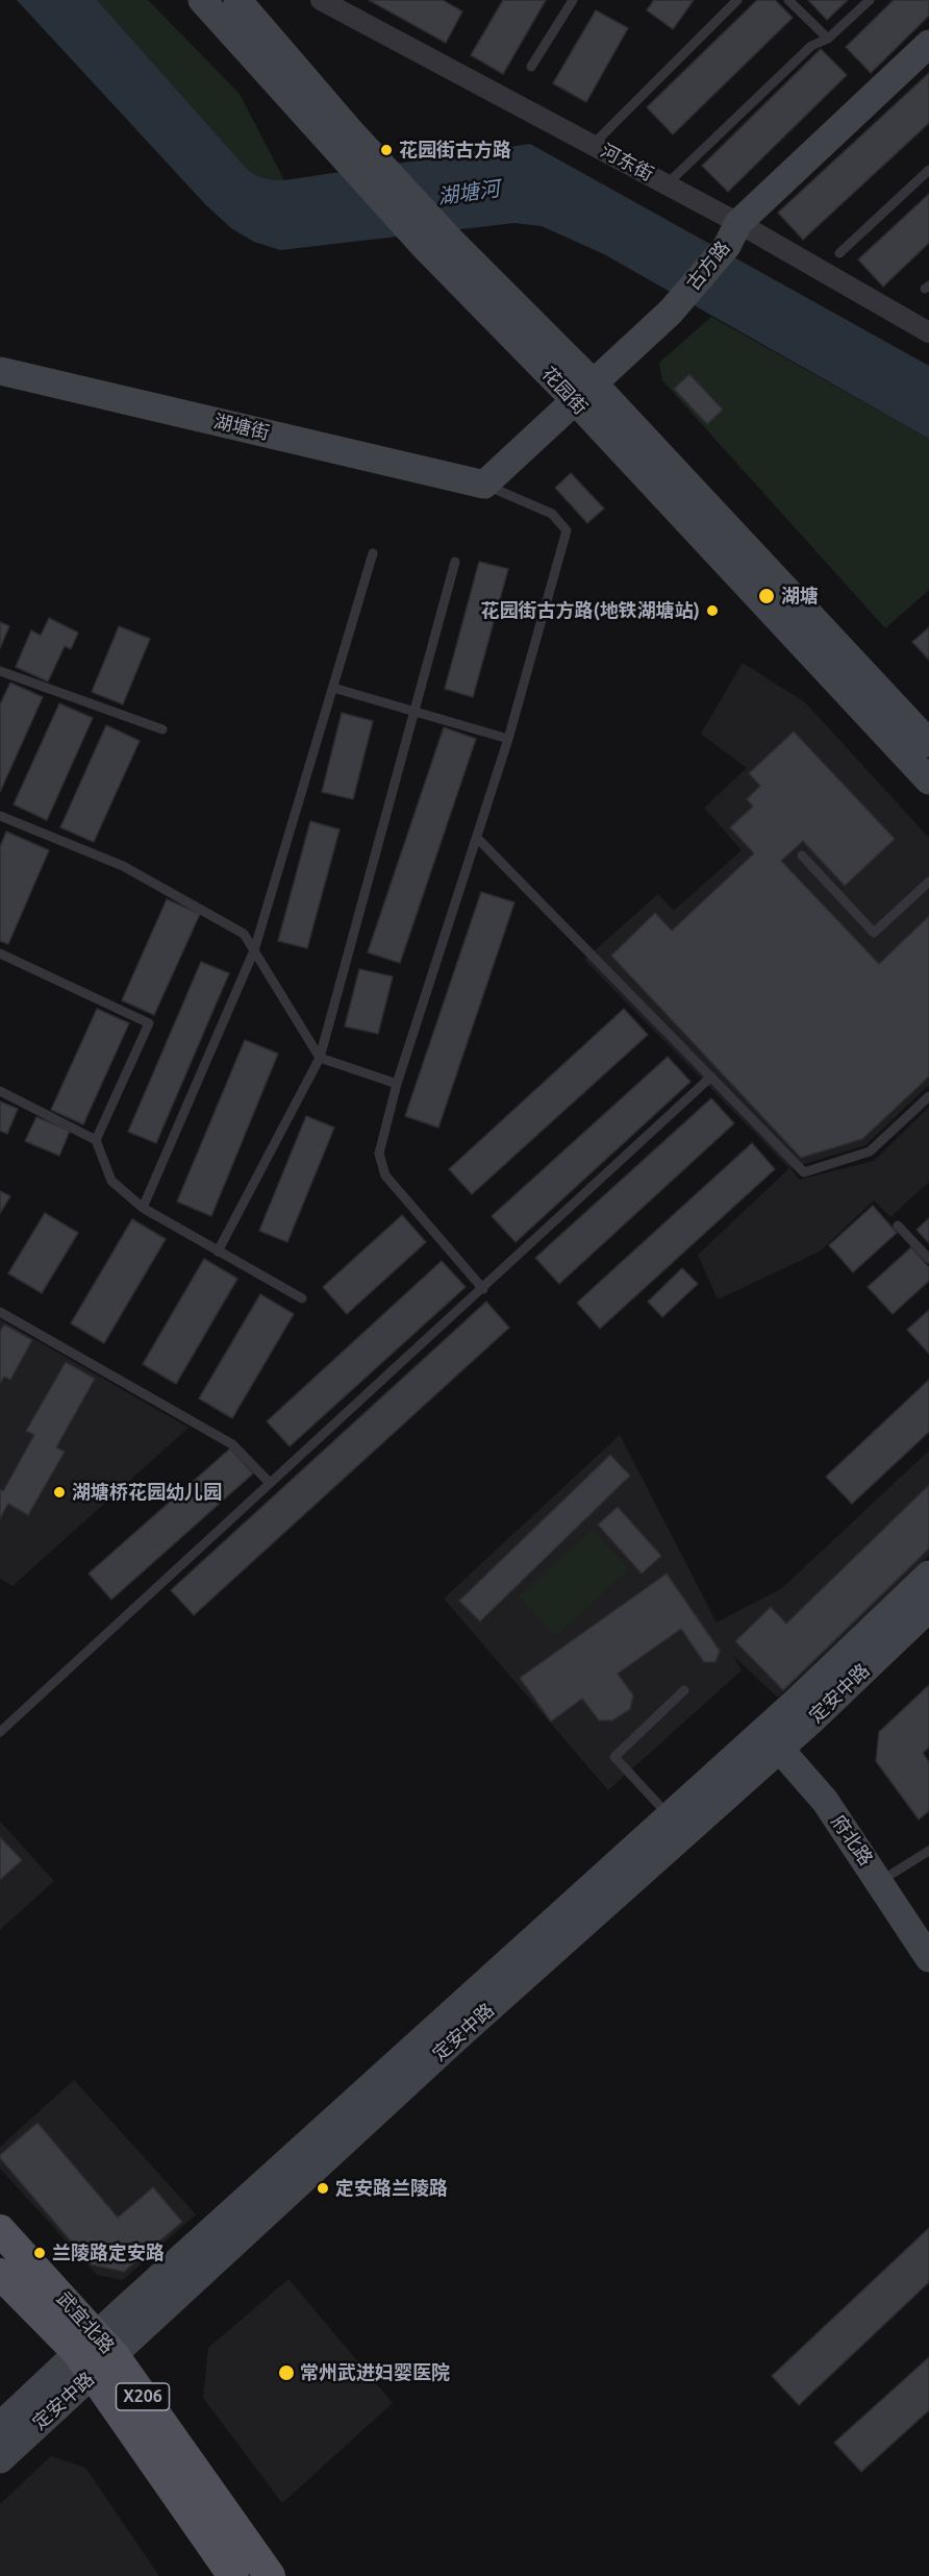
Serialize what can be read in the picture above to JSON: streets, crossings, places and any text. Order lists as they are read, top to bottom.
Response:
{
  "streets": {
    "main road": [
      "古方路",
      "花园街",
      "湖塘街",
      "定安中路",
      "府北路",
      "武宜北路",
      "X206"
    ],
    "street": ["河东街"]
  },
  "crossings": [
    ["河东街", "古方路"],
    ["古方路", "花园街"],
    ["古方路", "湖塘街"],
    ["定安中路", "府北路"],
    ["定安中路", "武宜北路"]
  ],
  "water": ["湖塘河"],
  "places": [
    "花园街古方路",
    "湖塘",
    "花园街古方路(地铁湖塘站)",
    "湖塘桥花园幼儿园",
    "定安路兰陵路",
    "兰陵路定安路",
    "常州武进妇婴医院"
  ]
}
